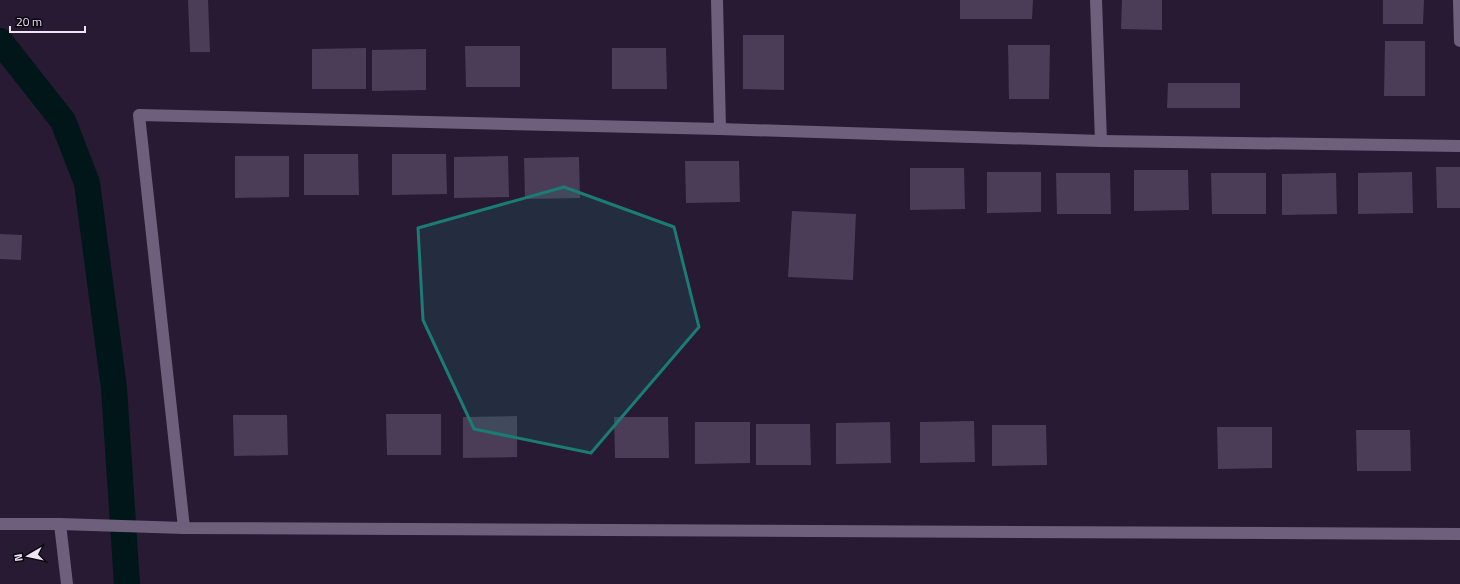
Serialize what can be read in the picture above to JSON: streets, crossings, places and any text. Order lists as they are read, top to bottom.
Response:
{
  "scale_bar": "20 m",
  "north": "left"
}
